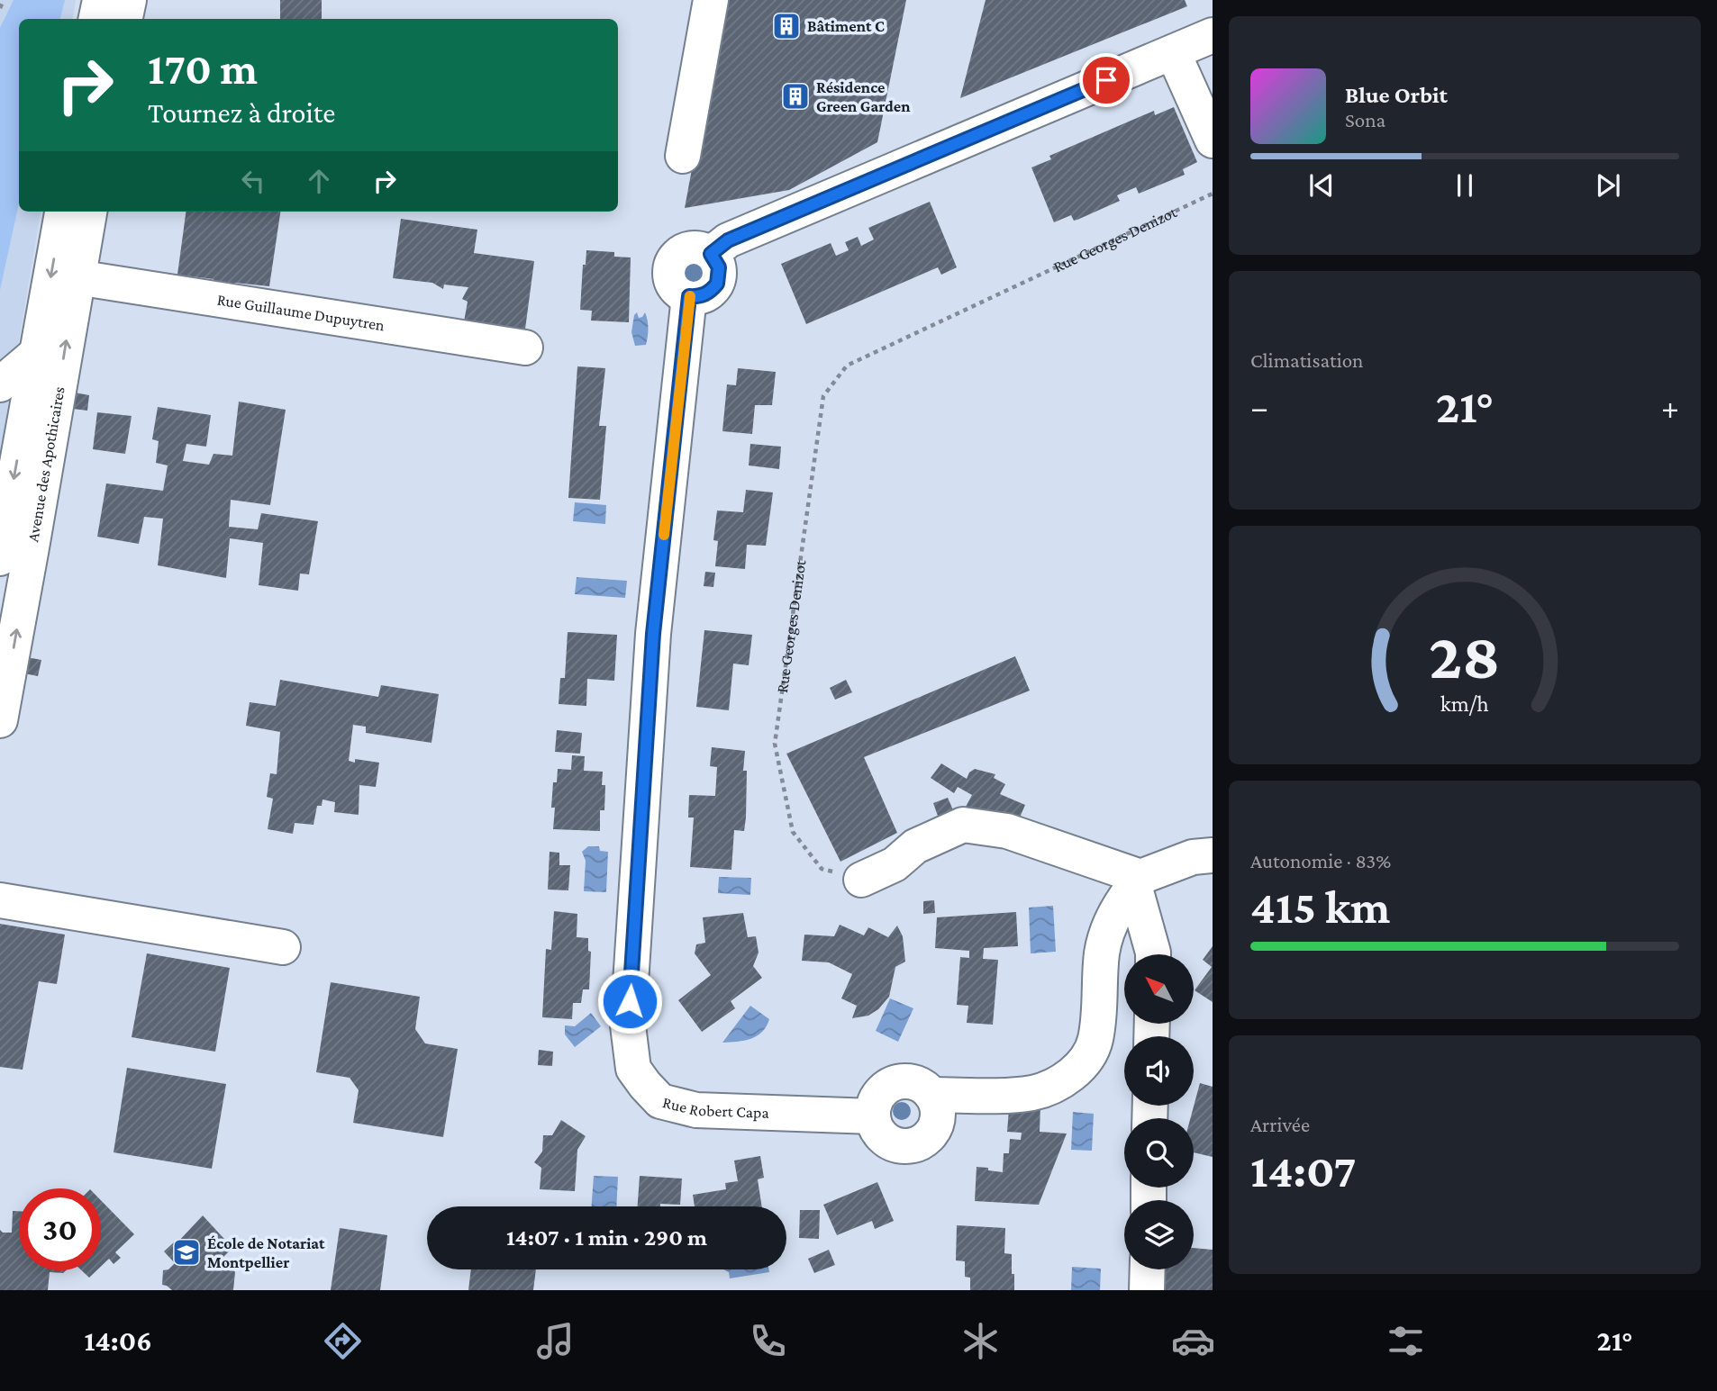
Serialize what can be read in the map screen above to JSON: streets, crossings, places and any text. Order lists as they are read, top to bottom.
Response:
{
  "streets": {
    "street": ["Rue Guillaume Dupuytren", "Avenue des Apothicaires", "Rue Robert Capa"],
    "path": ["Rue Georges Denizot"]
  },
  "crossings": [
    ["Rue Guillaume Dupuytren", "Avenue des Apothicaires"]
  ],
  "places": {
    "building": ["Bâtiment C", "Résidence Green Garden"],
    "school or university": ["École de Notariat Montpellier"]
  },
  "north": "top left",
  "page": {
    "turn": ["170 m", "Tournez à droite"],
    "song": ["Blue Orbit", "Sona"],
    "tile": [
      "Climatisation",
      ["Autonomie · 83%", "415 km"],
      ["Arrivée", "14:07"]
    ],
    "heat": ["−", "21°", "+"],
    "limit": "30",
    "trip": "14:07 · 1 min · 290 m",
    "tabs": ["14:06", "21°"],
    "gauge": ["28", "km/h"]
  }
}
